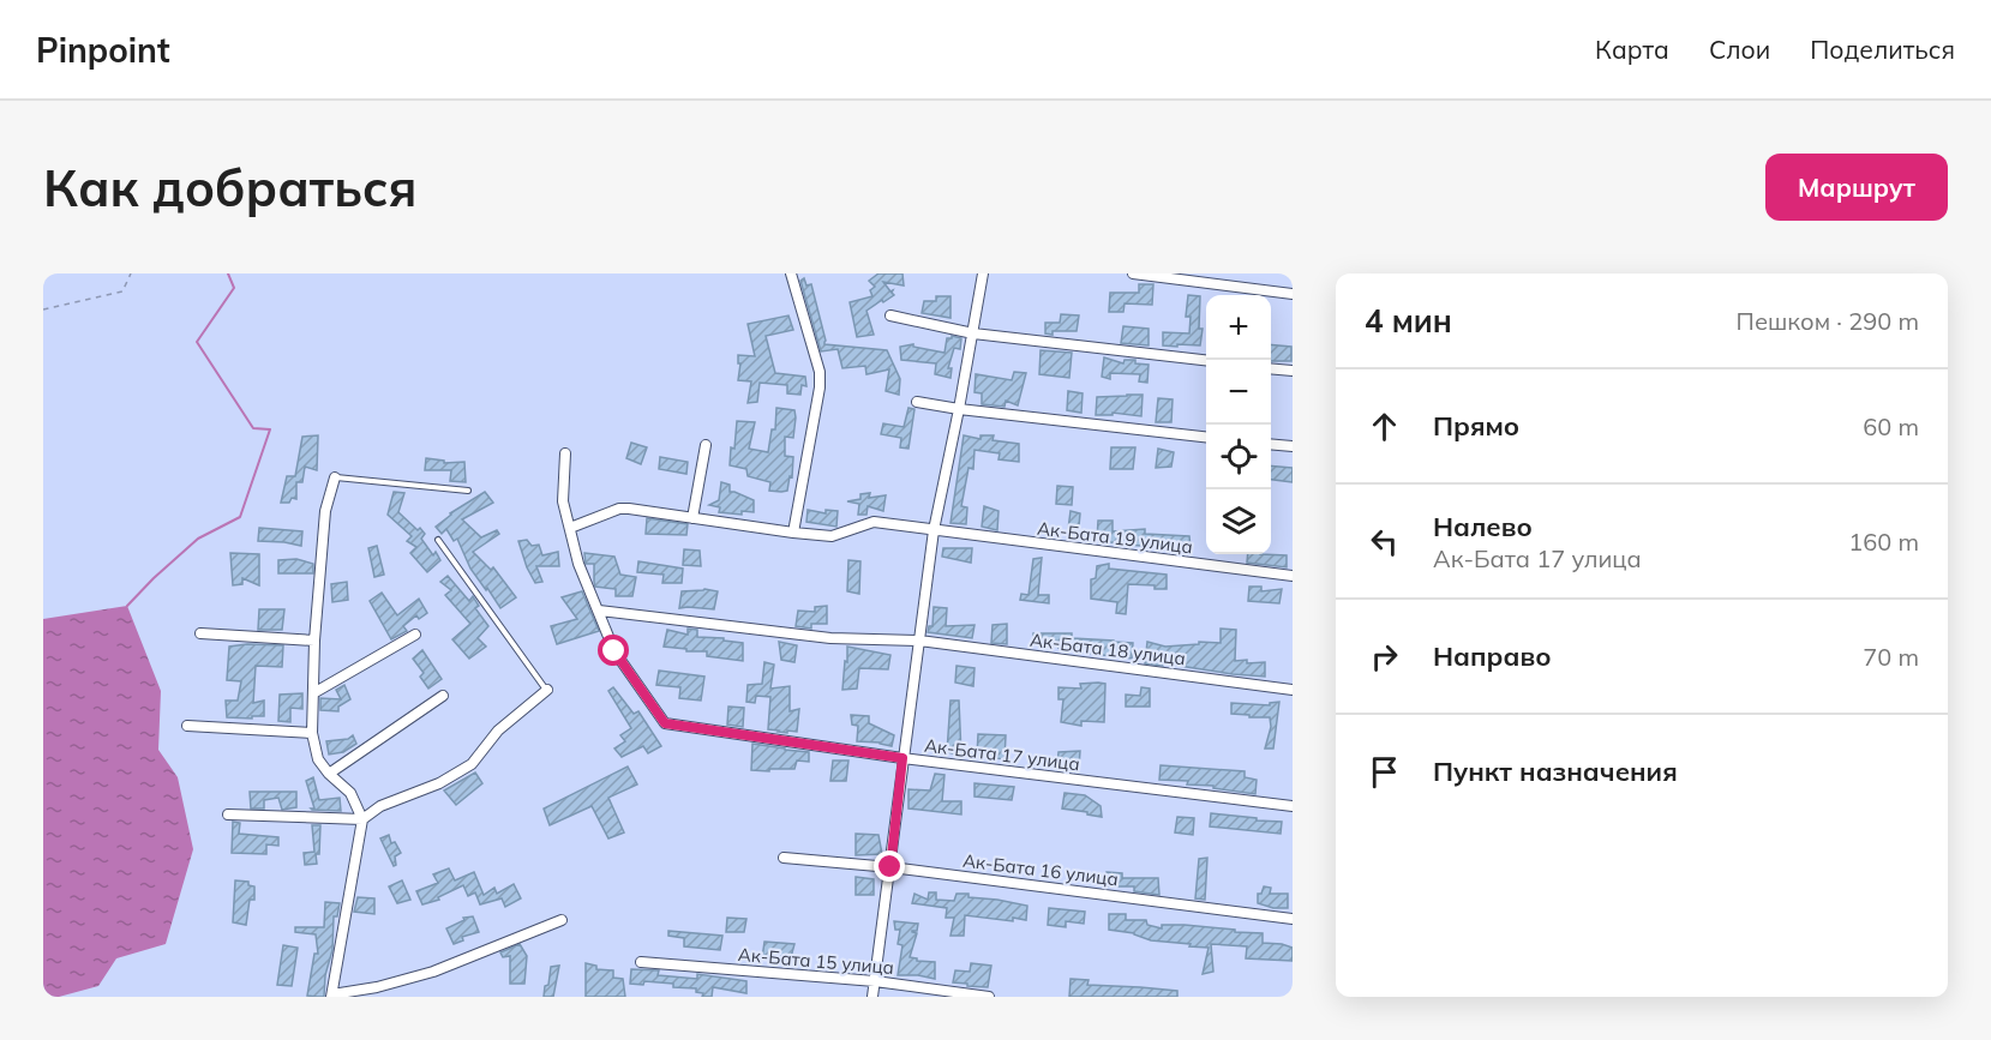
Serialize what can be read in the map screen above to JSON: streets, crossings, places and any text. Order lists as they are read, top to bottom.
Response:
{
  "streets": {
    "street": [
      "Ак-Бата 19 улица",
      "Ак-Бата 18 улица",
      "Ак-Бата 17 улица",
      "Ак-Бата 16 улица",
      "Ак-Бата 15 улица"
    ]
  },
  "crossings": [
    ["Ак-Бата 18 улица", "Ак-Бата 17 улица"]
  ],
  "page": {
    "header": "Pinpoint",
    "nav": ["Карта", "Слои", "Поделиться"],
    "buttons": "Маршрут",
    "title": "Как добраться",
    "heading": ["4 мин", "Пешком · 290 m"],
    "map_buttons": ["+", "−"],
    "list": [
      ["Прямо", "60 m"],
      ["Налево", "Ак-Бата 17 улица", "160 m"],
      ["Направо", "70 m"],
      "Пункт назначения"
    ]
  }
}
